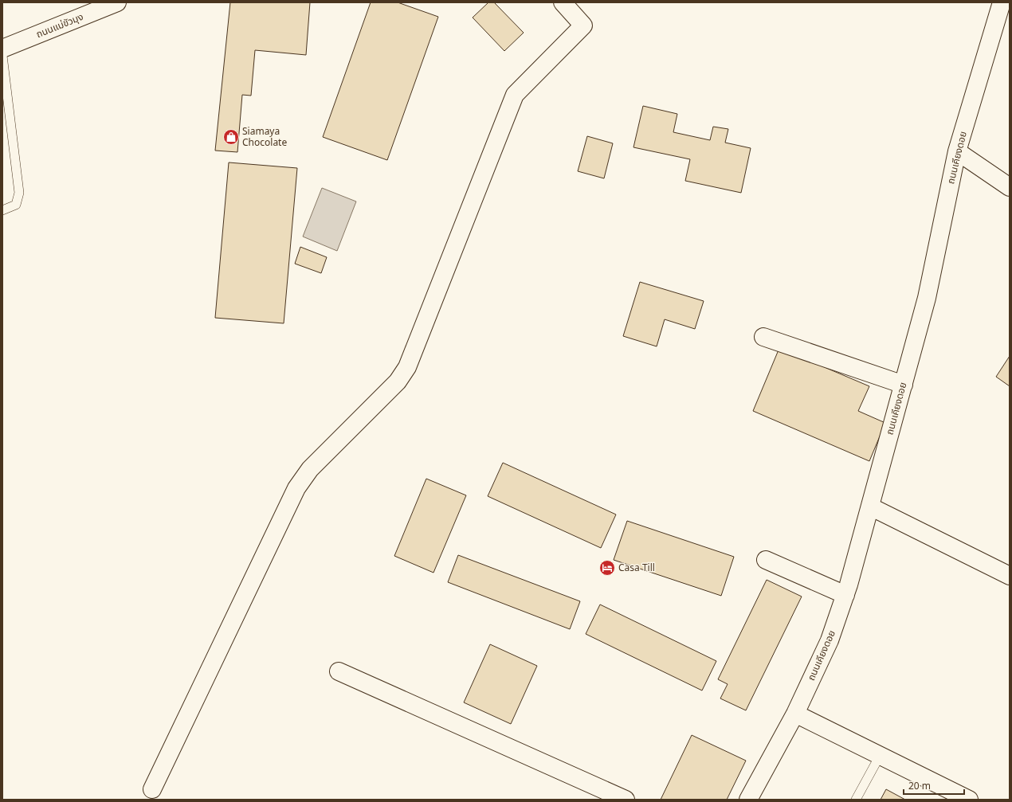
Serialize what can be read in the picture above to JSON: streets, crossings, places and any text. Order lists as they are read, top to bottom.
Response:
{
  "streets": {
    "street": ["ถนนแม่ขัวมุง", "ถนนเคียงดอย"]
  },
  "places": {
    "shop": ["Siamaya Chocolate"],
    "hotel": ["Casa Till"]
  },
  "scale_bar": "20 m"
}
